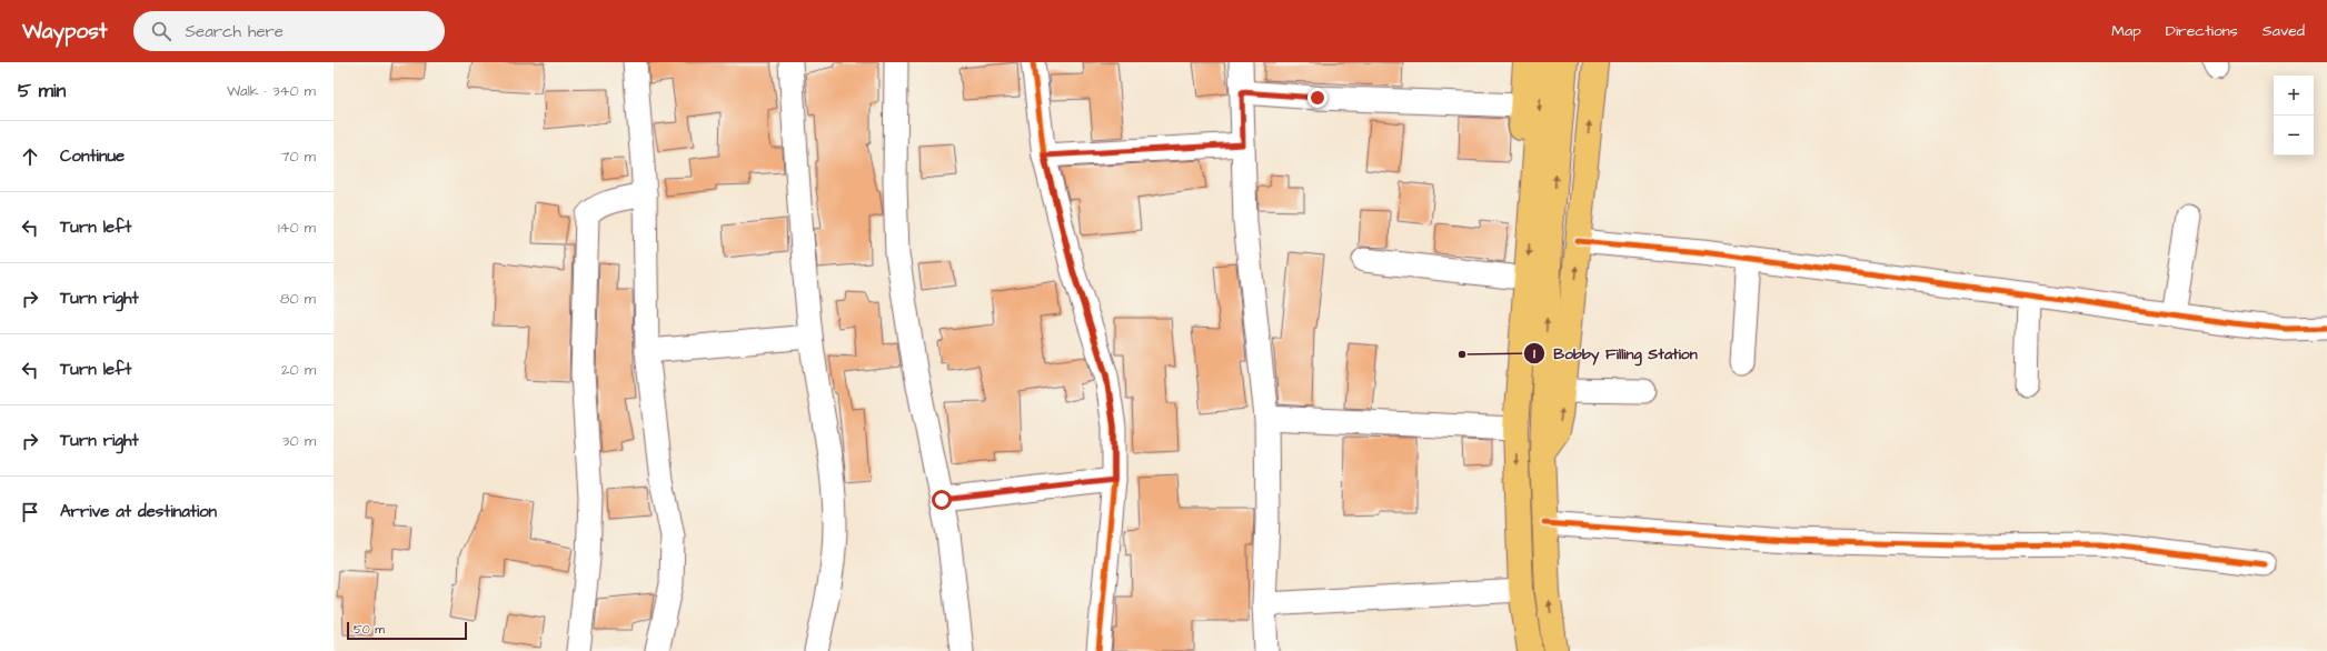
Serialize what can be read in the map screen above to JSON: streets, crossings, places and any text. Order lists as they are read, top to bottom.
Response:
{
  "places": ["Bobby Filling Station"],
  "scale_bar": "50 m",
  "page": {
    "header": "Waypost",
    "search": "Search here",
    "nav": ["Map", "Directions", "Saved"],
    "heading": ["5 min", "Walk · 340 m"],
    "map_buttons": ["+", "−"],
    "list": [
      ["Continue", "70 m"],
      ["Turn left", "140 m"],
      ["Turn right", "80 m"],
      ["Turn left", "20 m"],
      ["Turn right", "30 m"],
      "Arrive at destination"
    ],
    "scale": "50 m"
  }
}
